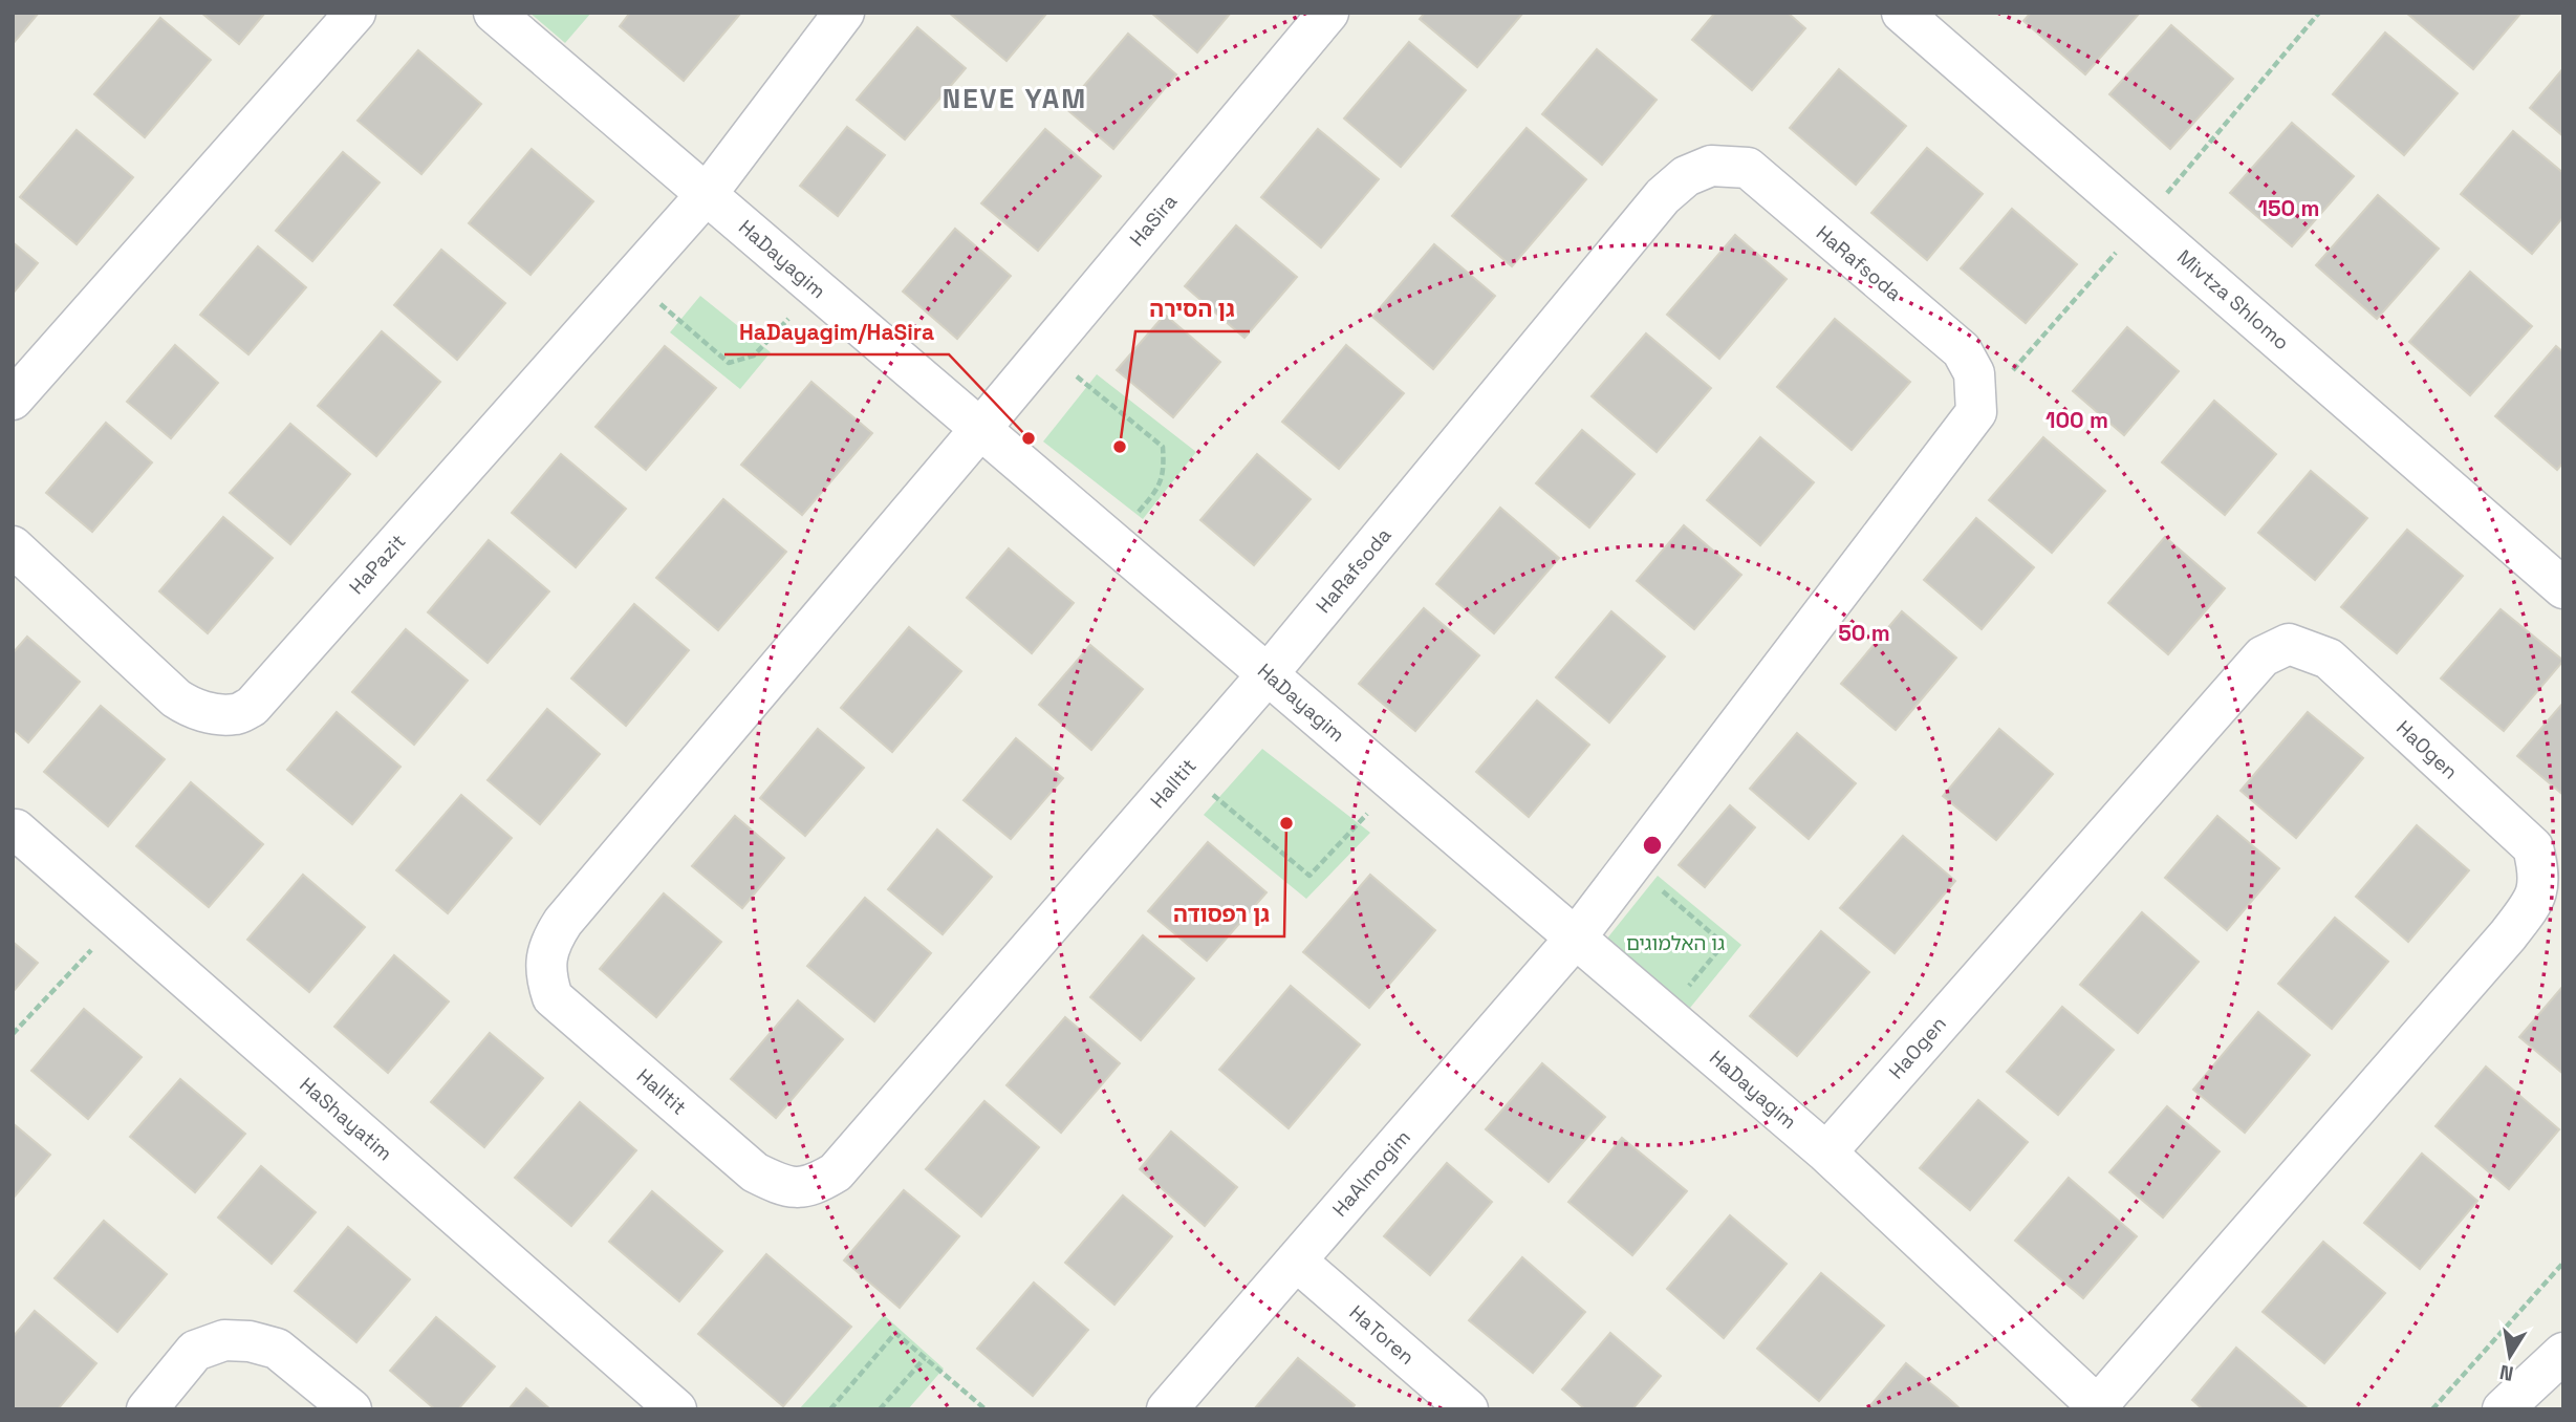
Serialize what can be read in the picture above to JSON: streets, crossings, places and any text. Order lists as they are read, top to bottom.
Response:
{
  "streets": {
    "street": [
      "HaSira",
      "HaDayagim",
      "HaRafsoda",
      "Mivtza Shlomo",
      "HaPazit",
      "HaOgen",
      "HaIltit",
      "HaShayatim",
      "HaAlmogim",
      "HaToren"
    ]
  },
  "crossings": [
    ["HaSira", "HaDayagim"],
    ["HaSira", "HaIltit"],
    ["HaDayagim", "HaRafsoda"],
    ["HaDayagim", "HaPazit"],
    ["HaDayagim", "HaOgen"],
    ["HaDayagim", "HaIltit"],
    ["HaDayagim", "HaAlmogim"],
    ["HaRafsoda", "HaIltit"],
    ["HaAlmogim", "HaToren"]
  ],
  "districts": ["NEVE YAM"],
  "parks": ["גו האלמוגים"],
  "places": ["HaDayagim/HaSira", "גן הסירה", "גן רפסודה"],
  "north": "bottom",
  "rings": ["150 m", "100 m", "50 m"]
}
